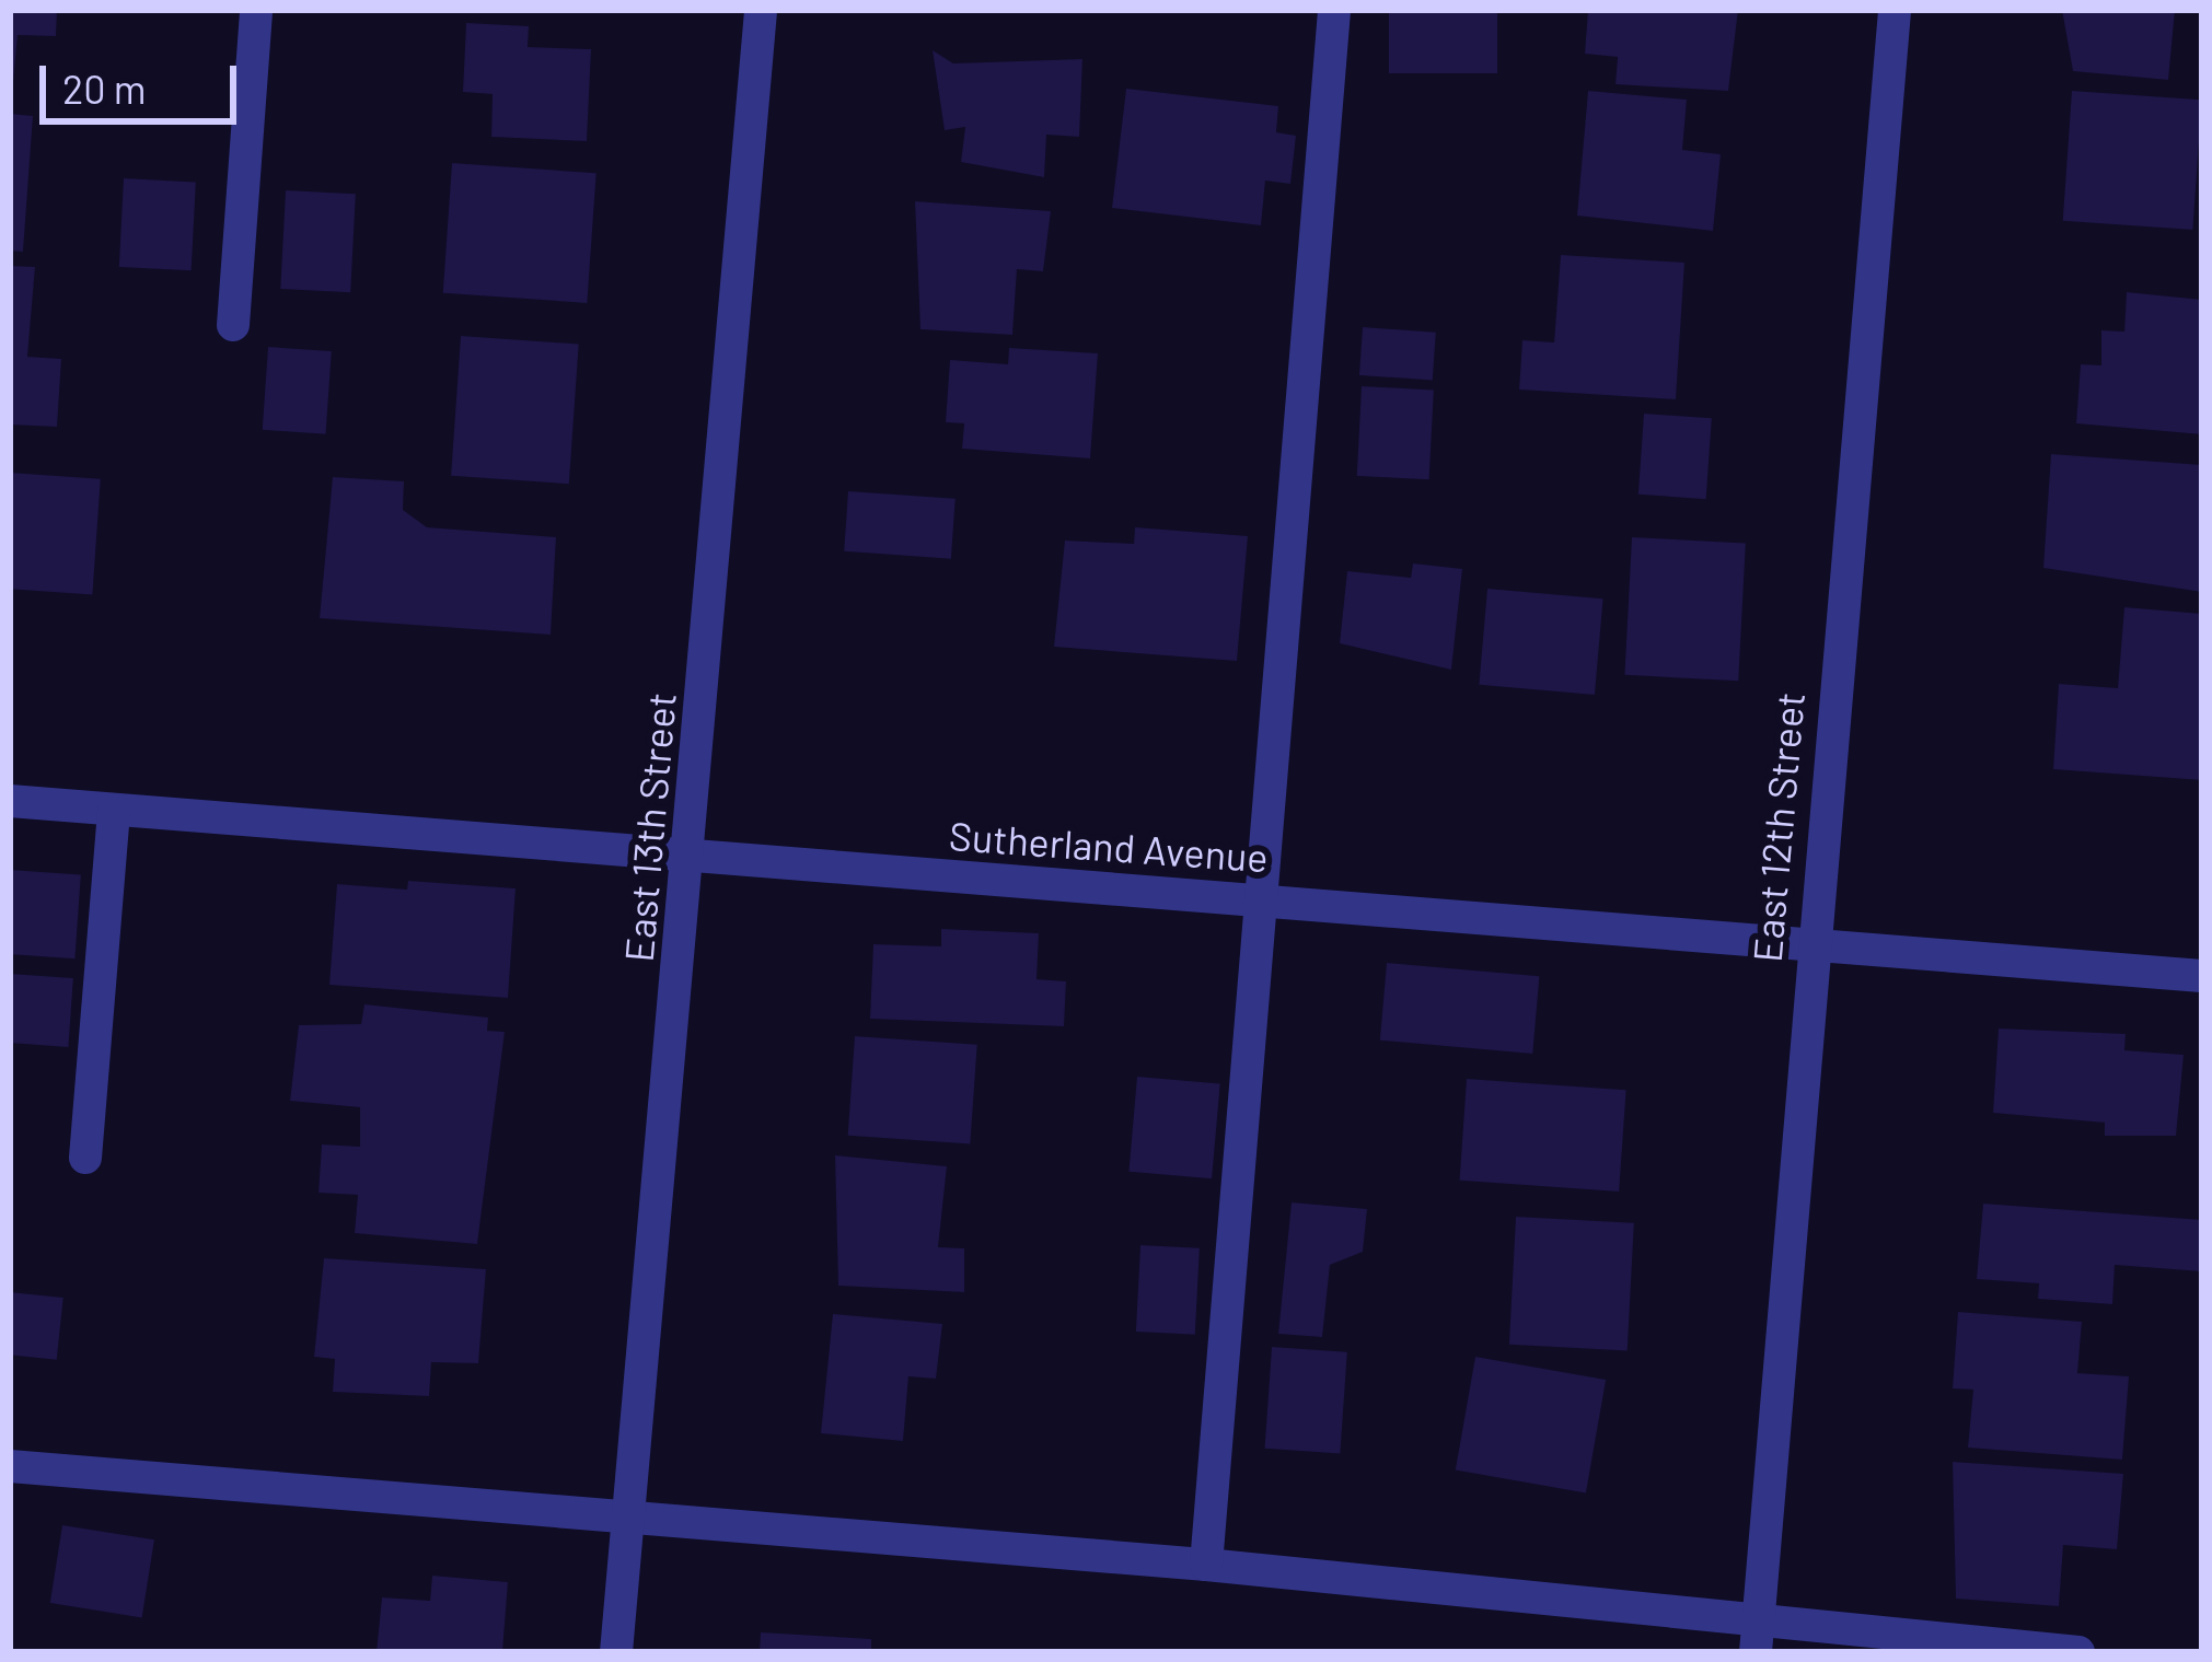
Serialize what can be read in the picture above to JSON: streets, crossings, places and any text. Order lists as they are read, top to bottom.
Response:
{
  "streets": {
    "street": ["East 13th Street", "East 12th Street", "Sutherland Avenue"]
  },
  "crossings": [
    ["East 13th Street", "Sutherland Avenue"],
    ["East 12th Street", "Sutherland Avenue"]
  ],
  "scale_bar": "20 m"
}
